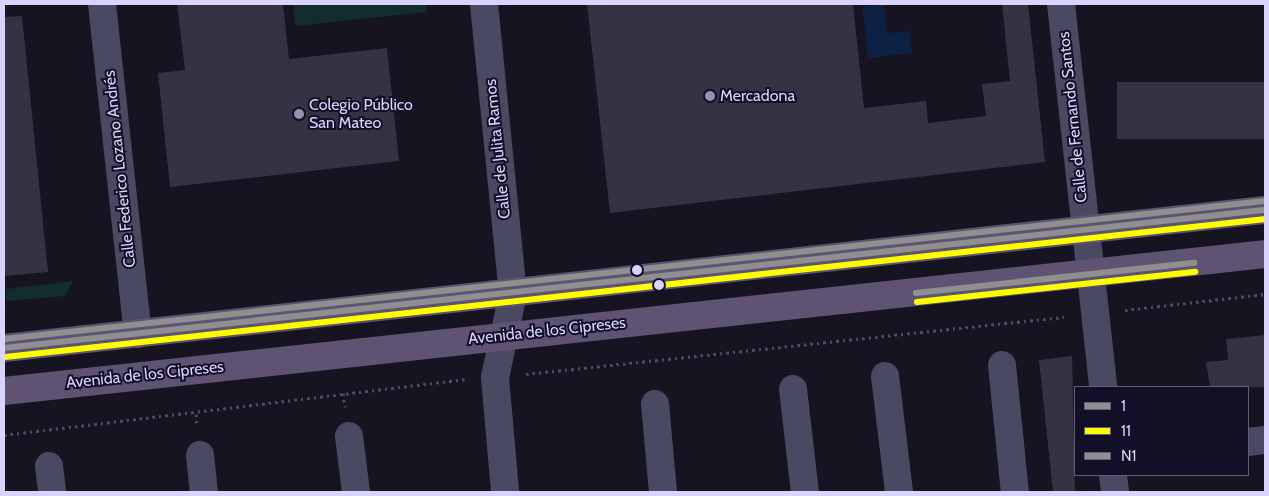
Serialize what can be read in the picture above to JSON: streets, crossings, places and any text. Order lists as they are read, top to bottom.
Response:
{
  "streets": {
    "main road": ["Avenida de los Cipreses"],
    "street": ["Calle de Fernando Santos", "Calle de Julita Ramos", "Calle Federico Lozano Andrés"]
  },
  "places": ["Mercadona", "Colegio Público San Mateo"],
  "lines": ["transit line N1", "transit line 1", "transit line 11"],
  "legend": ["1", "11", "N1"]
}
